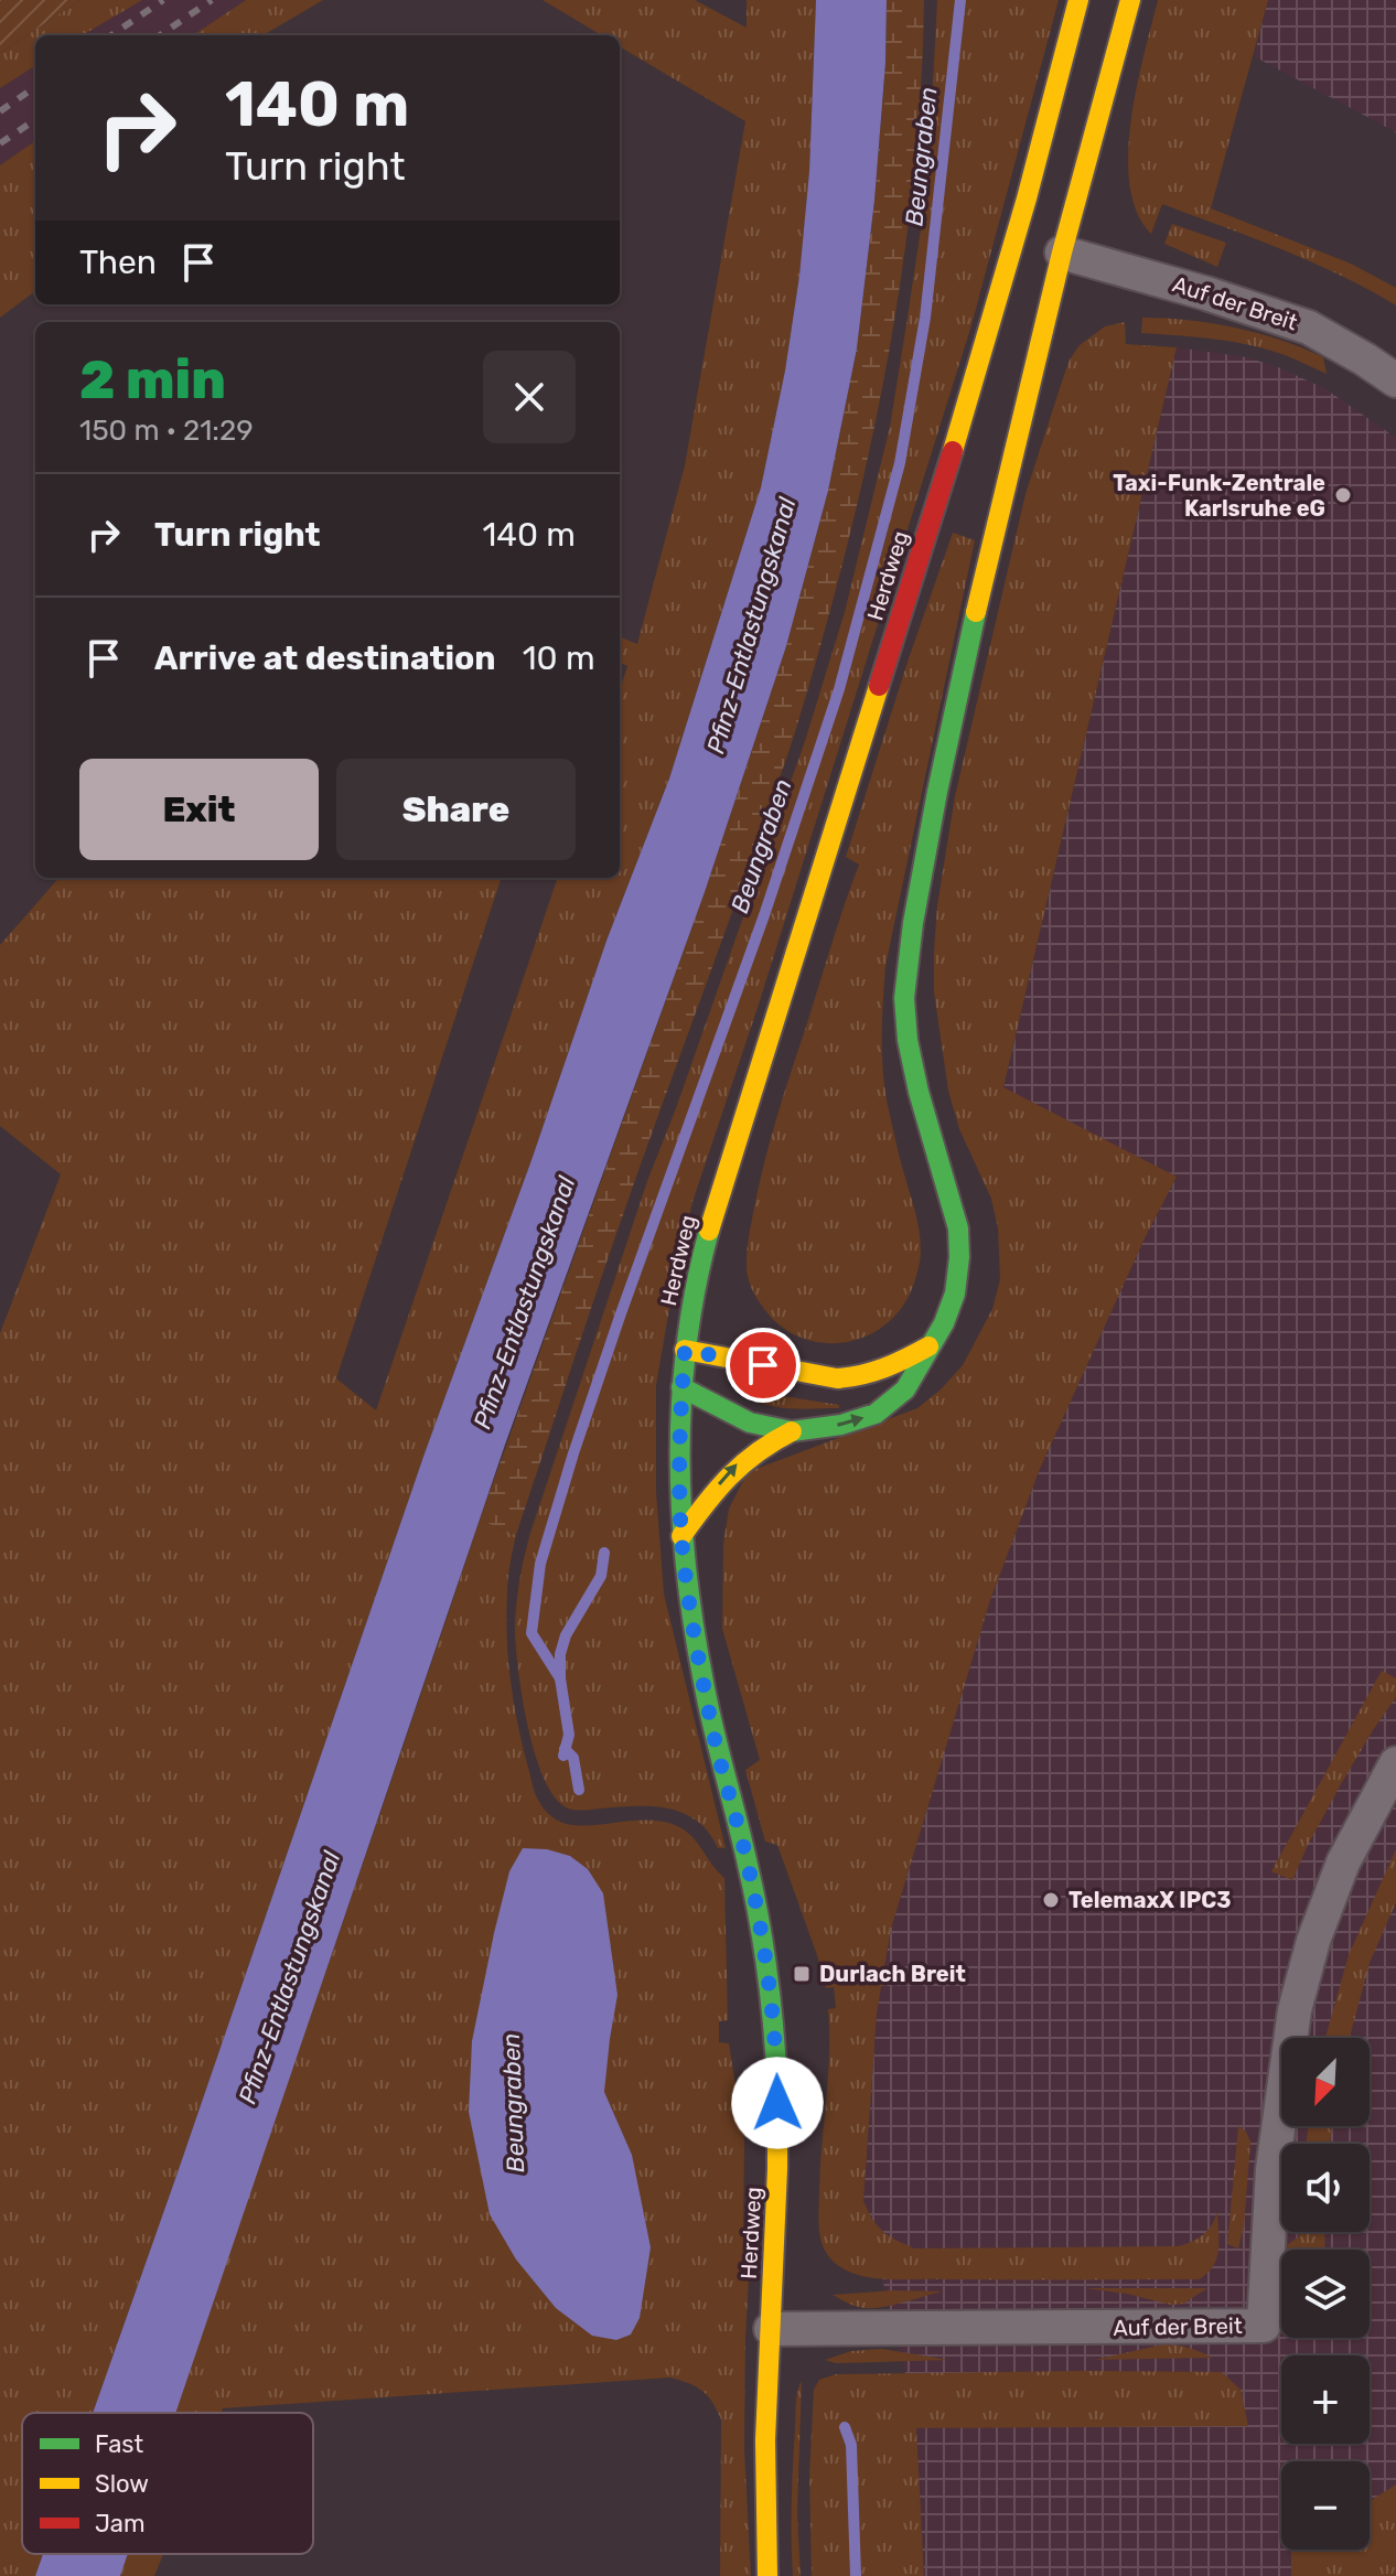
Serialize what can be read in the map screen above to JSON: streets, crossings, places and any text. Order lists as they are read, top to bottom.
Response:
{
  "streets": {
    "main road": ["Herdweg"],
    "street": ["Auf der Breit"]
  },
  "crossings": [
    ["Auf der Breit", "Herdweg"]
  ],
  "water": ["Beungraben", "Pfinz-Entlastungskanal"],
  "places": {
    "other": ["Taxi-Funk-Zentrale Karlsruhe eG", "TelemaxX IPC3"],
    "transit": ["Durlach Breit"]
  },
  "legend": ["Fast", "Slow", "Jam"],
  "north": "bottom left",
  "page": {
    "turn": ["140 m", "Turn right"],
    "then": "Then",
    "heading": ["2 min", "150 m · 21:29"],
    "list": [
      {
        "name": "Turn right",
        "value": "140 m"
      },
      {
        "name": "Arrive at destination",
        "value": "10 m"
      }
    ],
    "buttons": ["Exit", "Share"],
    "map_buttons": ["+", "−"]
  }
}
